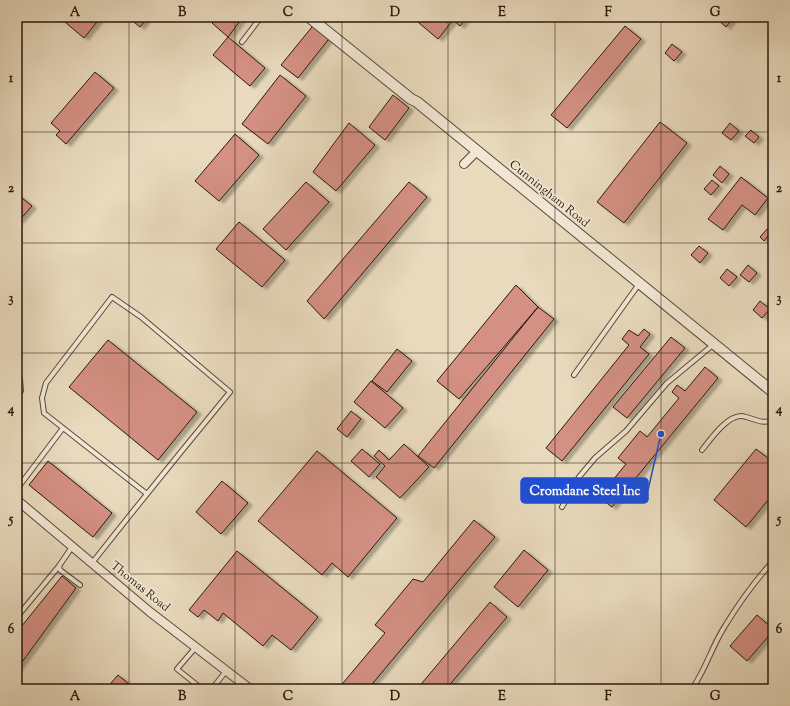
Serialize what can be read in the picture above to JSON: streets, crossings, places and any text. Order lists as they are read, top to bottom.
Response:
{
  "streets": {
    "street": ["Cunningham Road", "Thomas Road"]
  },
  "places": ["Cromdane Steel Inc"],
  "grid": {
    "columns": [
      "A",
      "B",
      "C",
      "D",
      "E",
      "F",
      "G"
    ],
    "rows": [
      "1",
      "2",
      "3",
      "4",
      "5",
      "6"
    ]
  }
}
